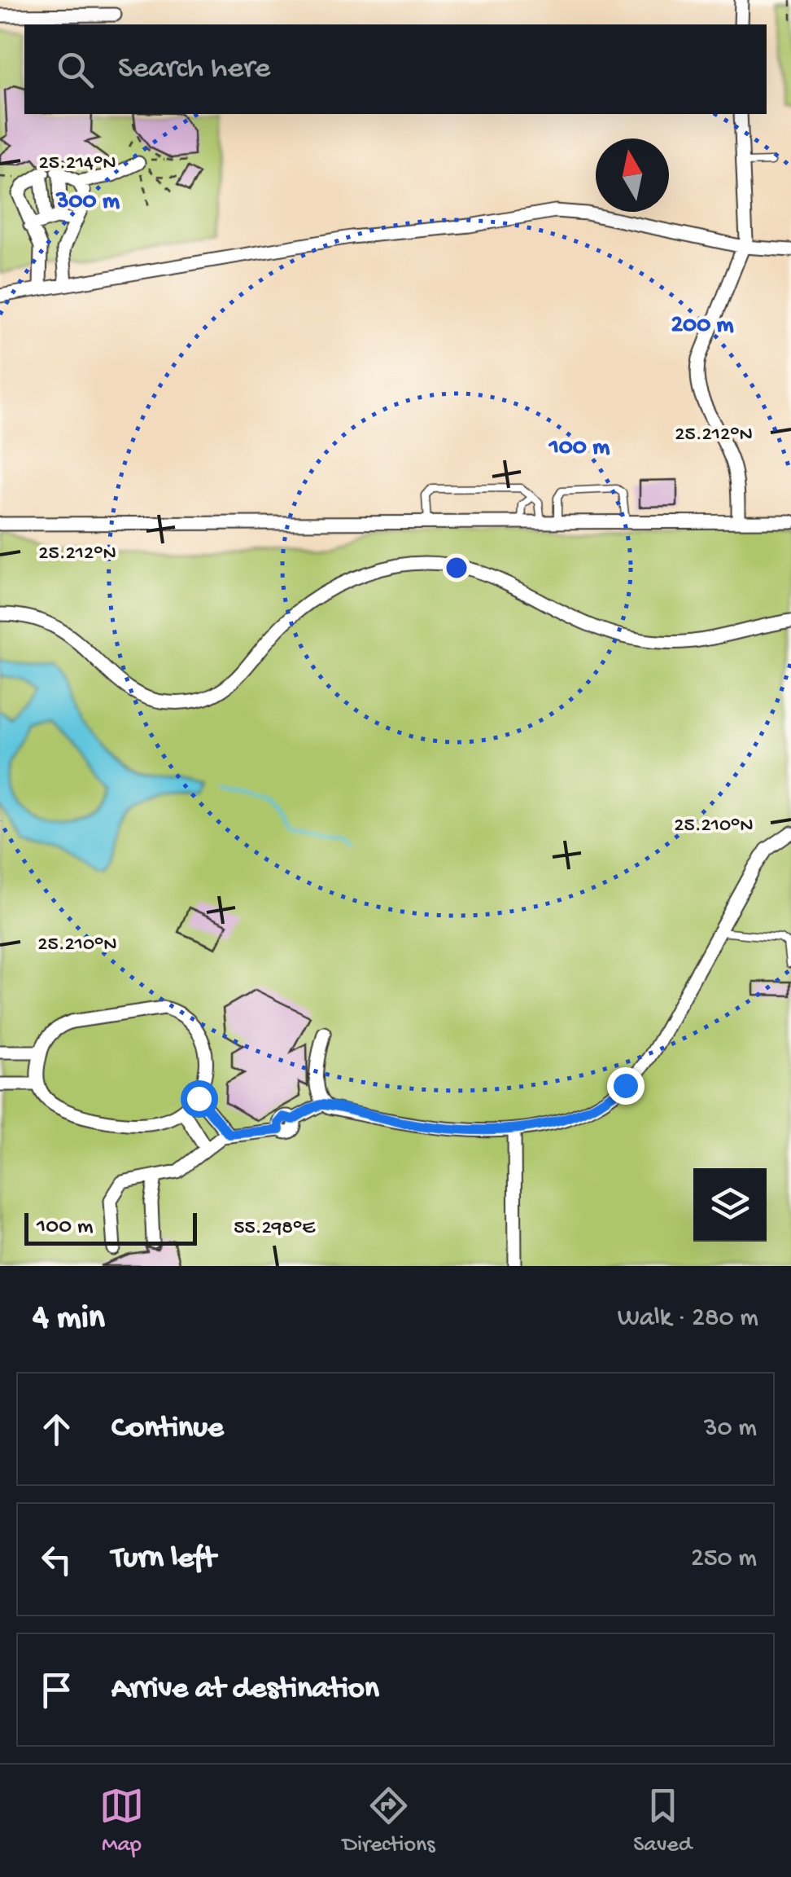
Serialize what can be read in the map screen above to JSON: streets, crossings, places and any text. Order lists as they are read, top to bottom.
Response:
{
  "scale_bar": "100 m",
  "north": "top",
  "page": {
    "search": "Search here",
    "scale": "100 m",
    "heading": ["4 min", "Walk · 280 m"],
    "list": [
      ["Continue", "30 m"],
      ["Turn left", "250 m"],
      "Arrive at destination"
    ],
    "nav": ["Map", "Directions", "Saved"]
  },
  "coordinates": [
    "25.214°N",
    "25.212°N",
    "25.210°N",
    "55.298°E"
  ],
  "rings": ["300 m", "200 m", "100 m"]
}
